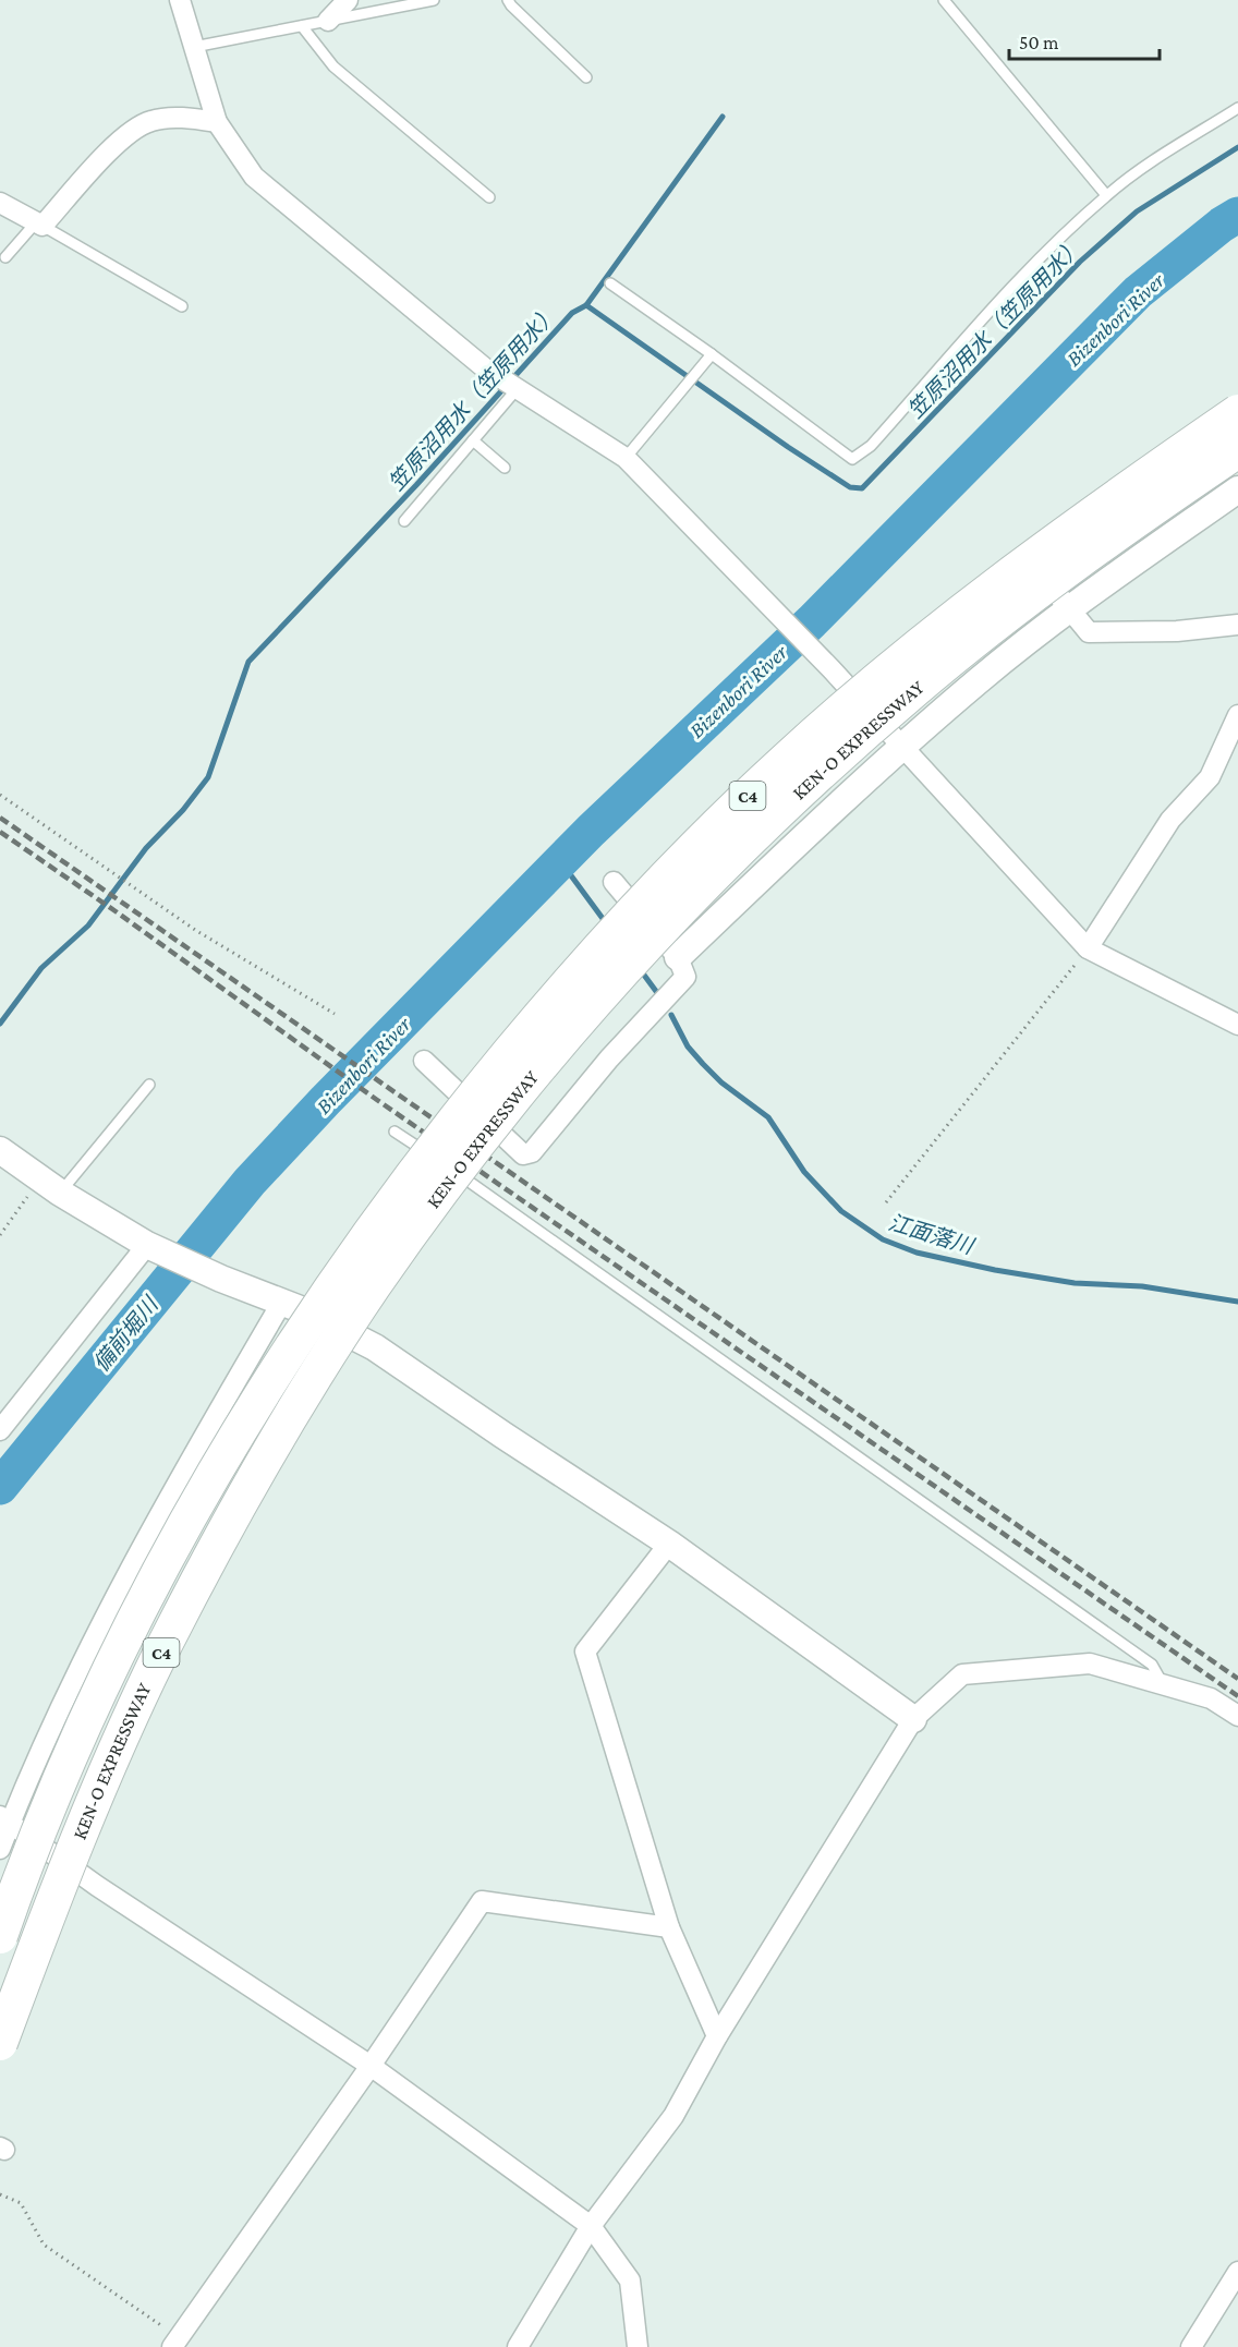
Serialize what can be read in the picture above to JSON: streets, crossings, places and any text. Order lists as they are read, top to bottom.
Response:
{
  "streets": {
    "highway": ["KEN-O EXPRESSWAY", "C4"]
  },
  "water": [
    "Bizenbori River",
    "笠原沼用水（笠原用水）",
    "江面落川",
    "備前堀川"
  ],
  "scale_bar": "50 m"
}
